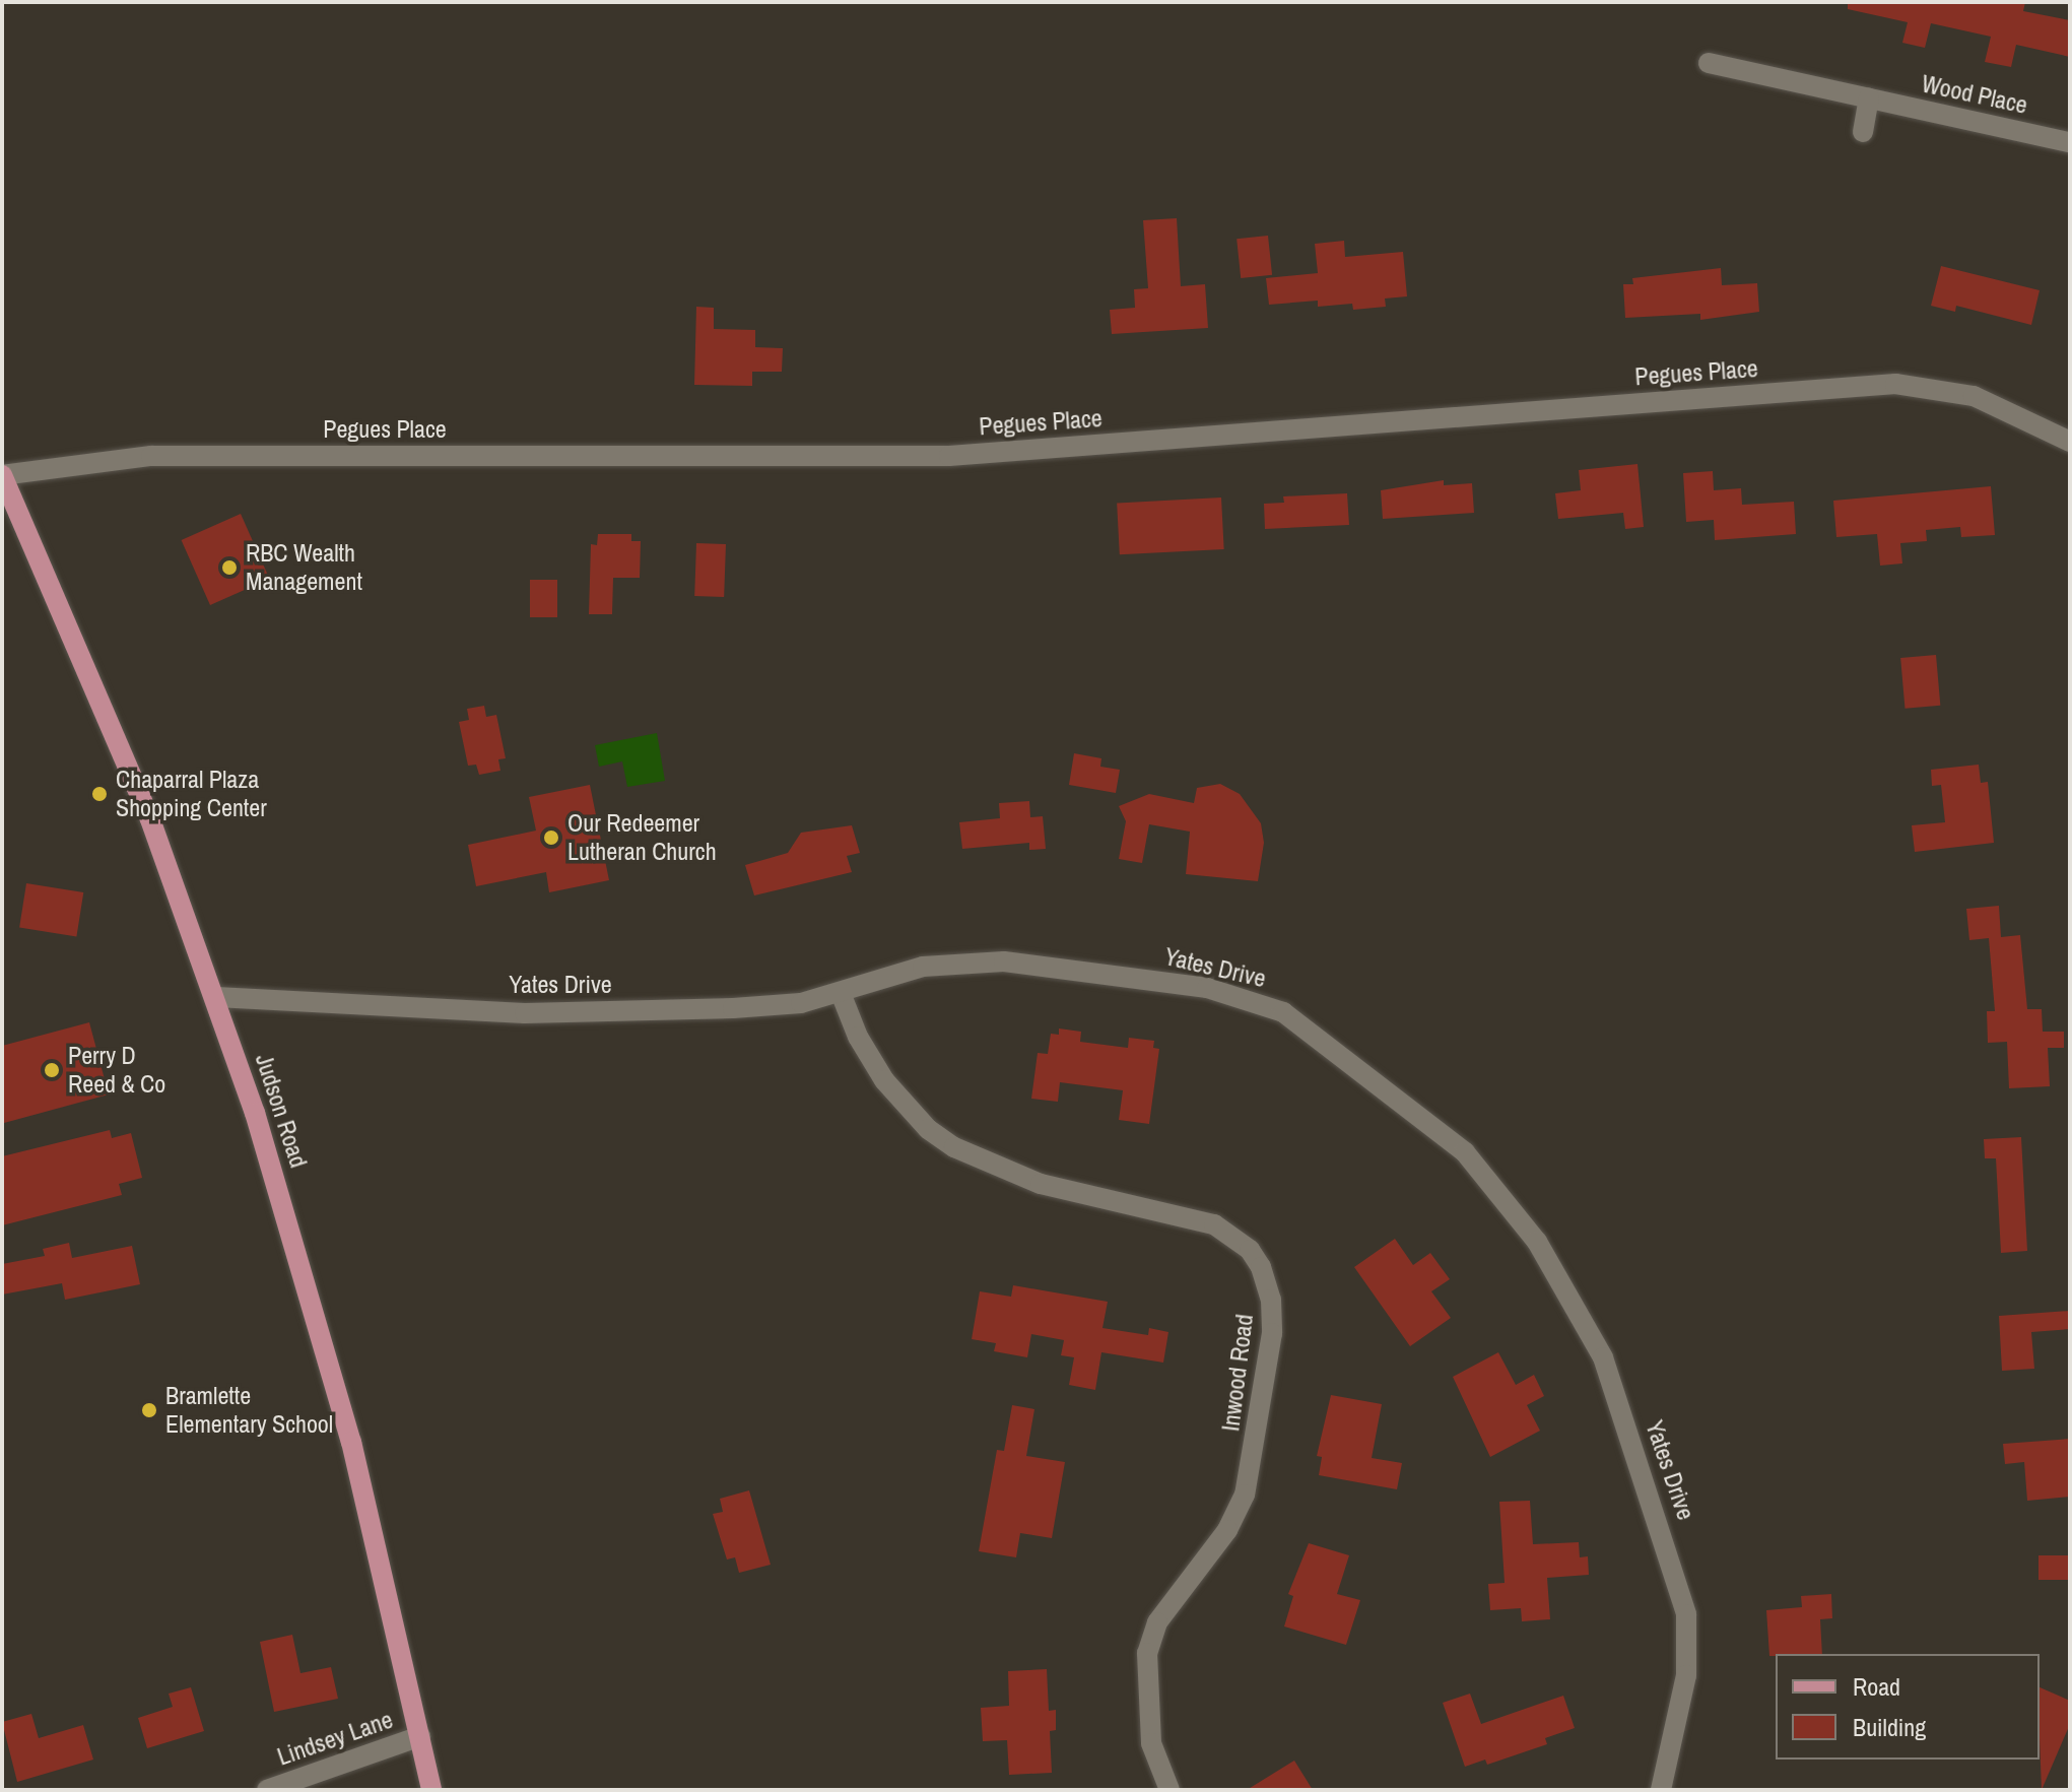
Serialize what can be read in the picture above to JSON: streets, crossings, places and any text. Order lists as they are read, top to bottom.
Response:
{
  "streets": {
    "main road": ["Judson Road"],
    "street": [
      "Wood Place",
      "Pegues Place",
      "Yates Drive",
      "Inwood Road",
      "Lindsey Lane"
    ]
  },
  "crossings": [
    ["Pegues Place", "Judson Road"],
    ["Yates Drive", "Judson Road"],
    ["Yates Drive", "Inwood Road"],
    ["Judson Road", "Lindsey Lane"]
  ],
  "places": [
    "RBC Wealth Management",
    "Chaparral Plaza Shopping Center",
    "Our Redeemer Lutheran Church",
    "Perry D Reed & Co",
    "Bramlette Elementary School"
  ],
  "legend": ["Road", "Building"]
}
